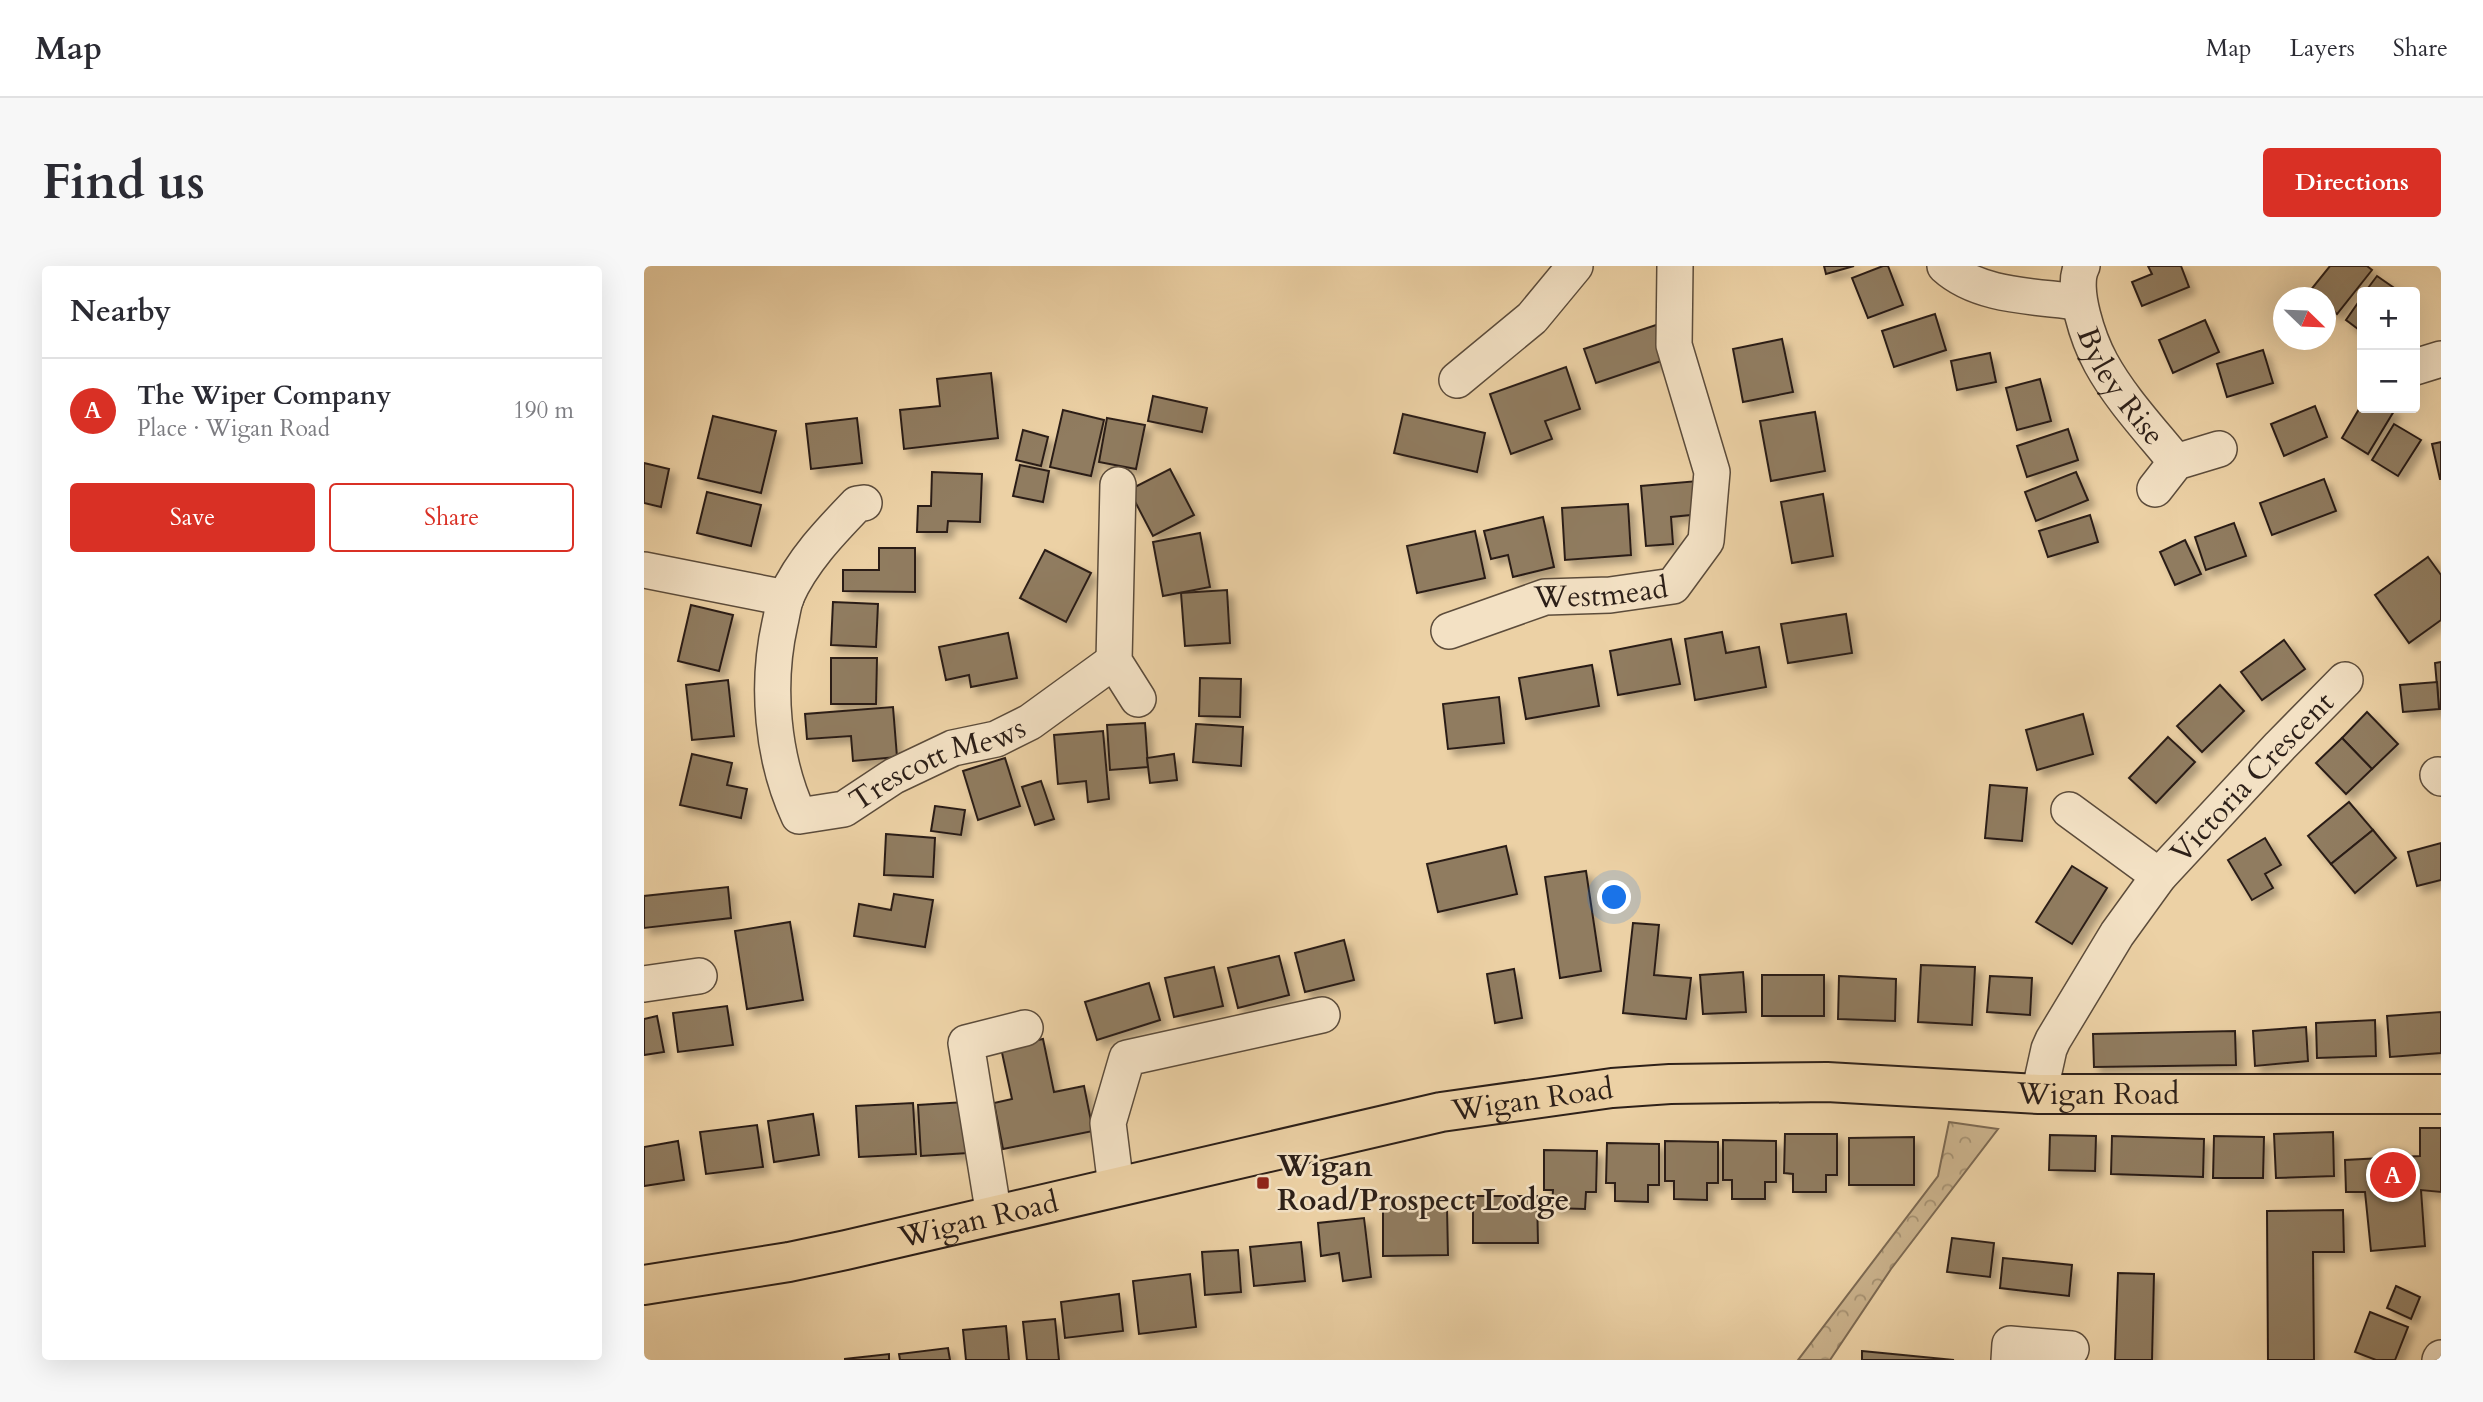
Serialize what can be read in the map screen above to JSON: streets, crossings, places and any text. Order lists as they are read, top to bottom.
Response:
{
  "streets": {
    "highway": ["Wigan Road"],
    "street": [
      "Byley Rise",
      "Westmead",
      "Trescott Mews",
      "Victoria Crescent"
    ]
  },
  "crossings": [
    ["Victoria Crescent", "Wigan Road"]
  ],
  "places": {
    "transit": ["Wigan Road/Prospect Lodge"]
  },
  "north": "bottom right",
  "page": {
    "header": "Map",
    "nav": ["Map", "Layers", "Share"],
    "buttons": [
      "Directions",
      ["Save", "Share"]
    ],
    "title": "Find us",
    "heading": "Nearby",
    "map_buttons": ["+", "−"],
    "list": [
      {
        "mark": "A",
        "name": "The Wiper Company",
        "note": "Place · Wigan Road",
        "value": "190 m"
      }
    ],
    "pins": "A"
  }
}
